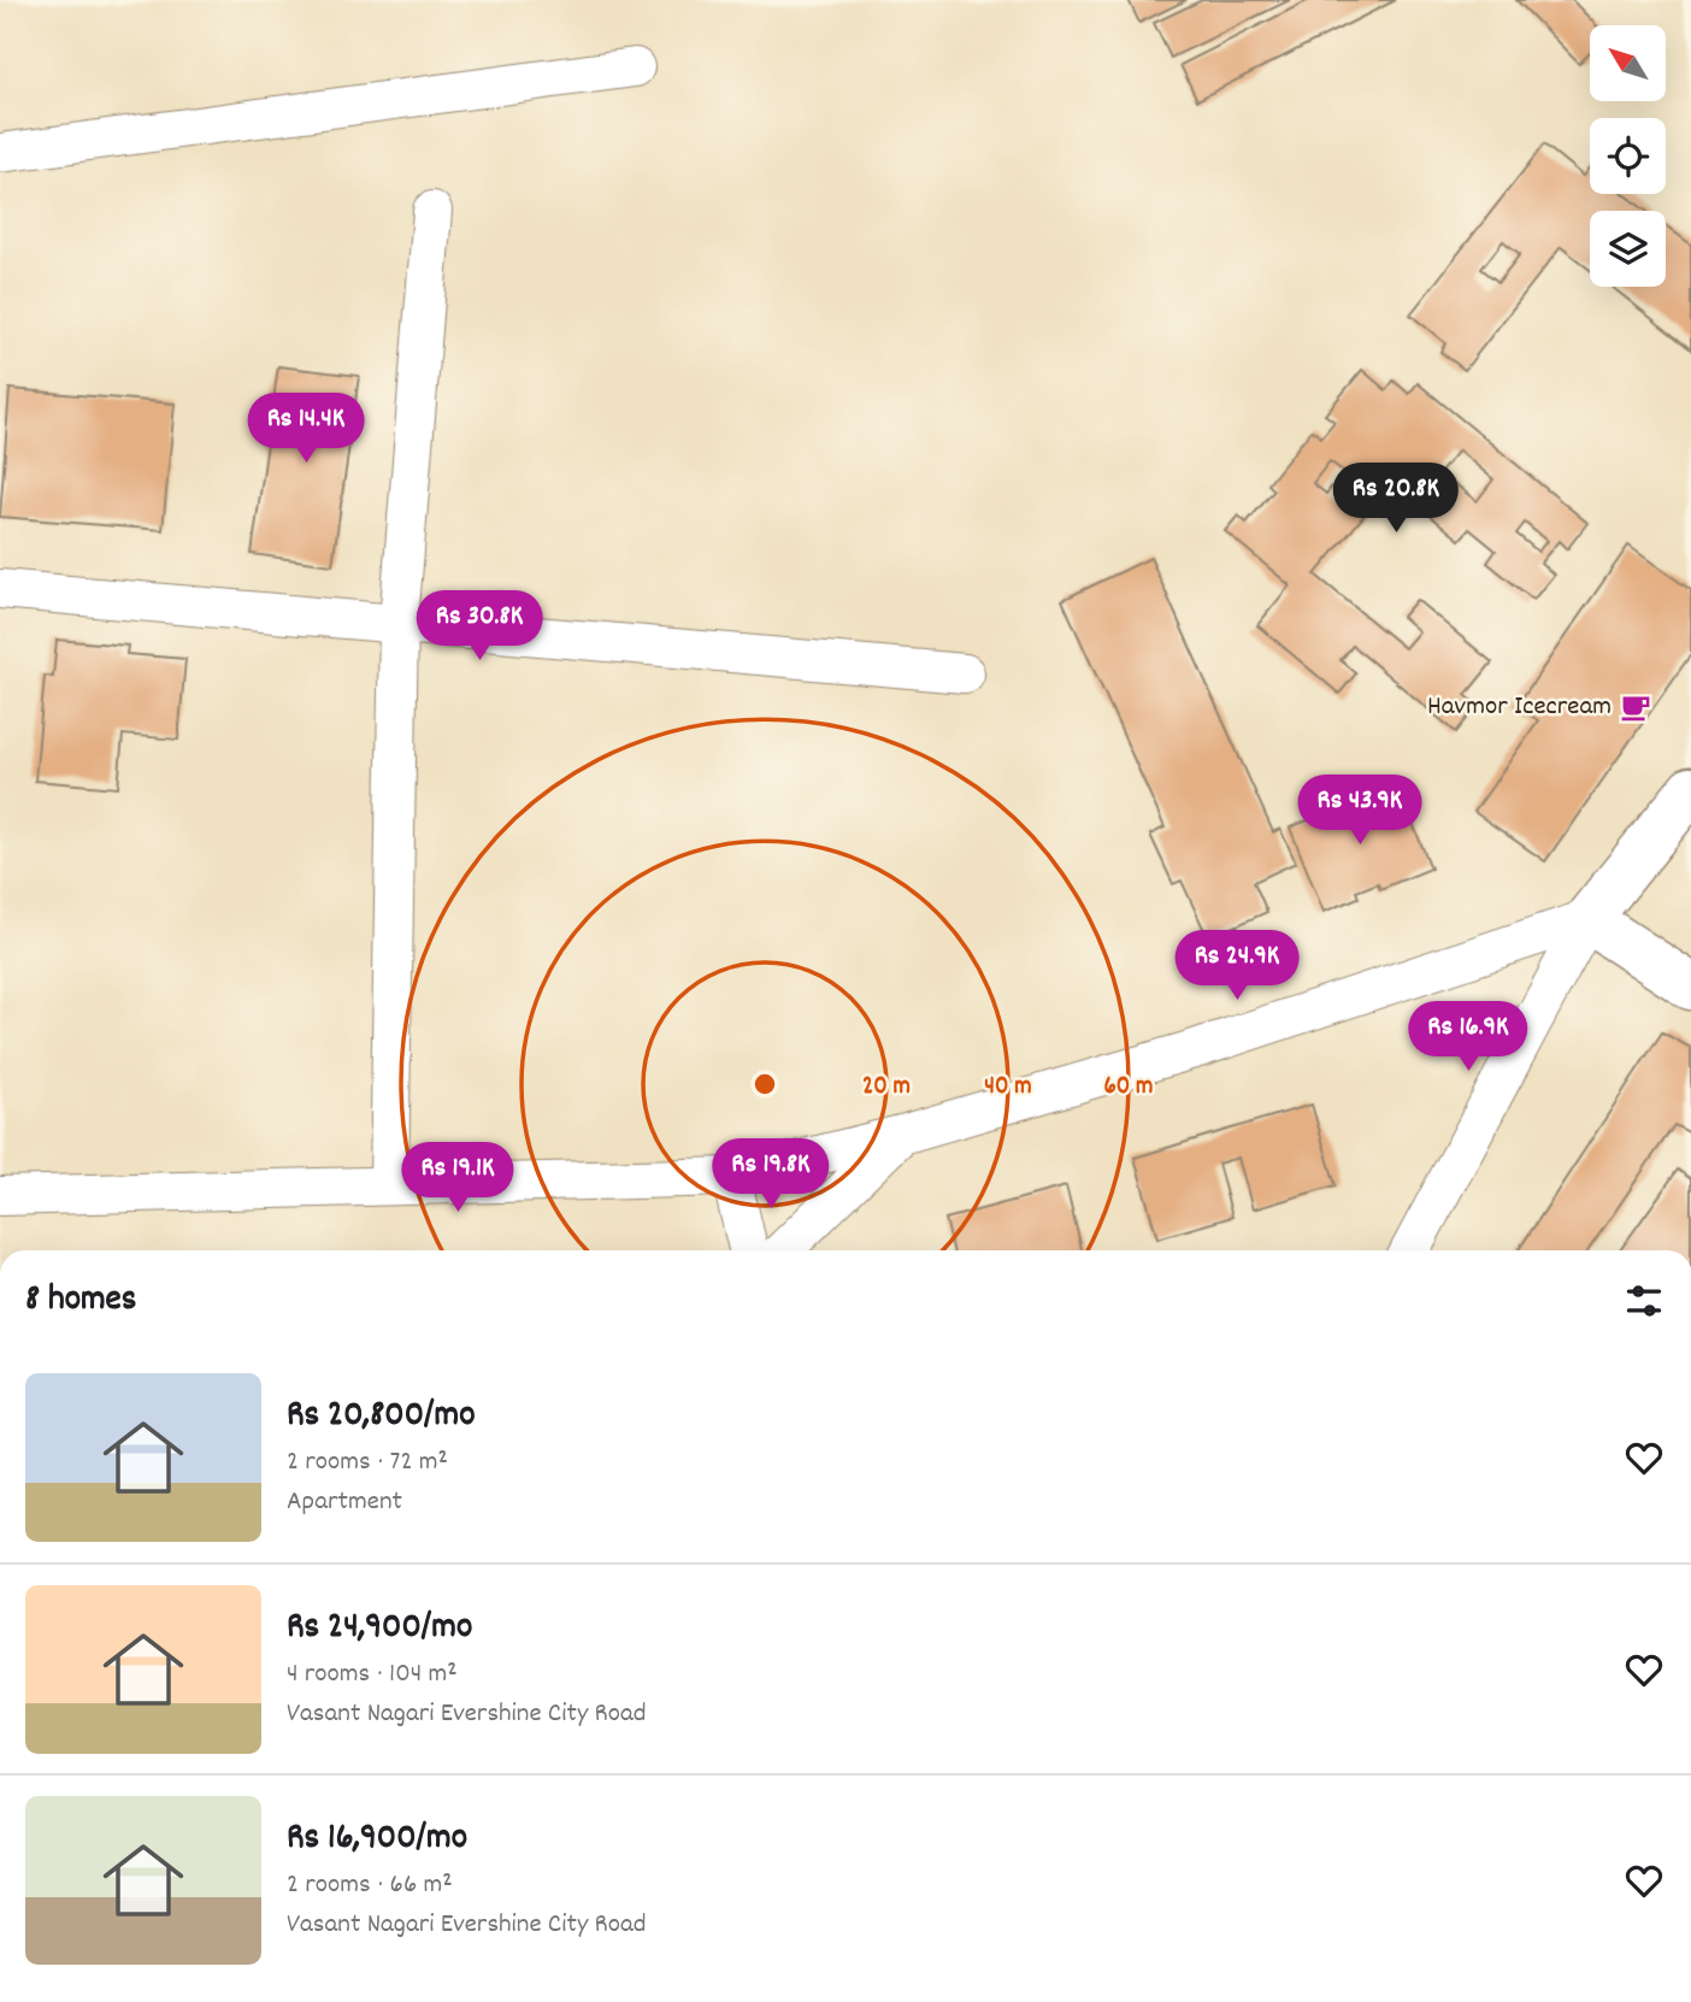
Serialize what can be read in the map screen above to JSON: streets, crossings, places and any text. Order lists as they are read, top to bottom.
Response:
{
  "places": {
    "cafe": ["Havmor Icecream"]
  },
  "north": "top left",
  "page": {
    "price": [
      "Rs 14.4K",
      "Rs 20.8K",
      "Rs 30.8K",
      "Rs 43.9K",
      "Rs 24.9K",
      "Rs 16.9K",
      "Rs 19.8K",
      "Rs 19.1K"
    ],
    "heading": "8 homes",
    "list": [
      {
        "name": "Rs 20,800/mo",
        "note": "2 rooms · 72 m² · Apartment"
      },
      {
        "name": "Rs 24,900/mo",
        "note": "4 rooms · 104 m² · Vasant Nagari Evershine City Road"
      },
      {
        "name": "Rs 16,900/mo",
        "note": "2 rooms · 66 m² · Vasant Nagari Evershine City Road"
      }
    ]
  },
  "rings": ["20 m", "40 m", "60 m"]
}
